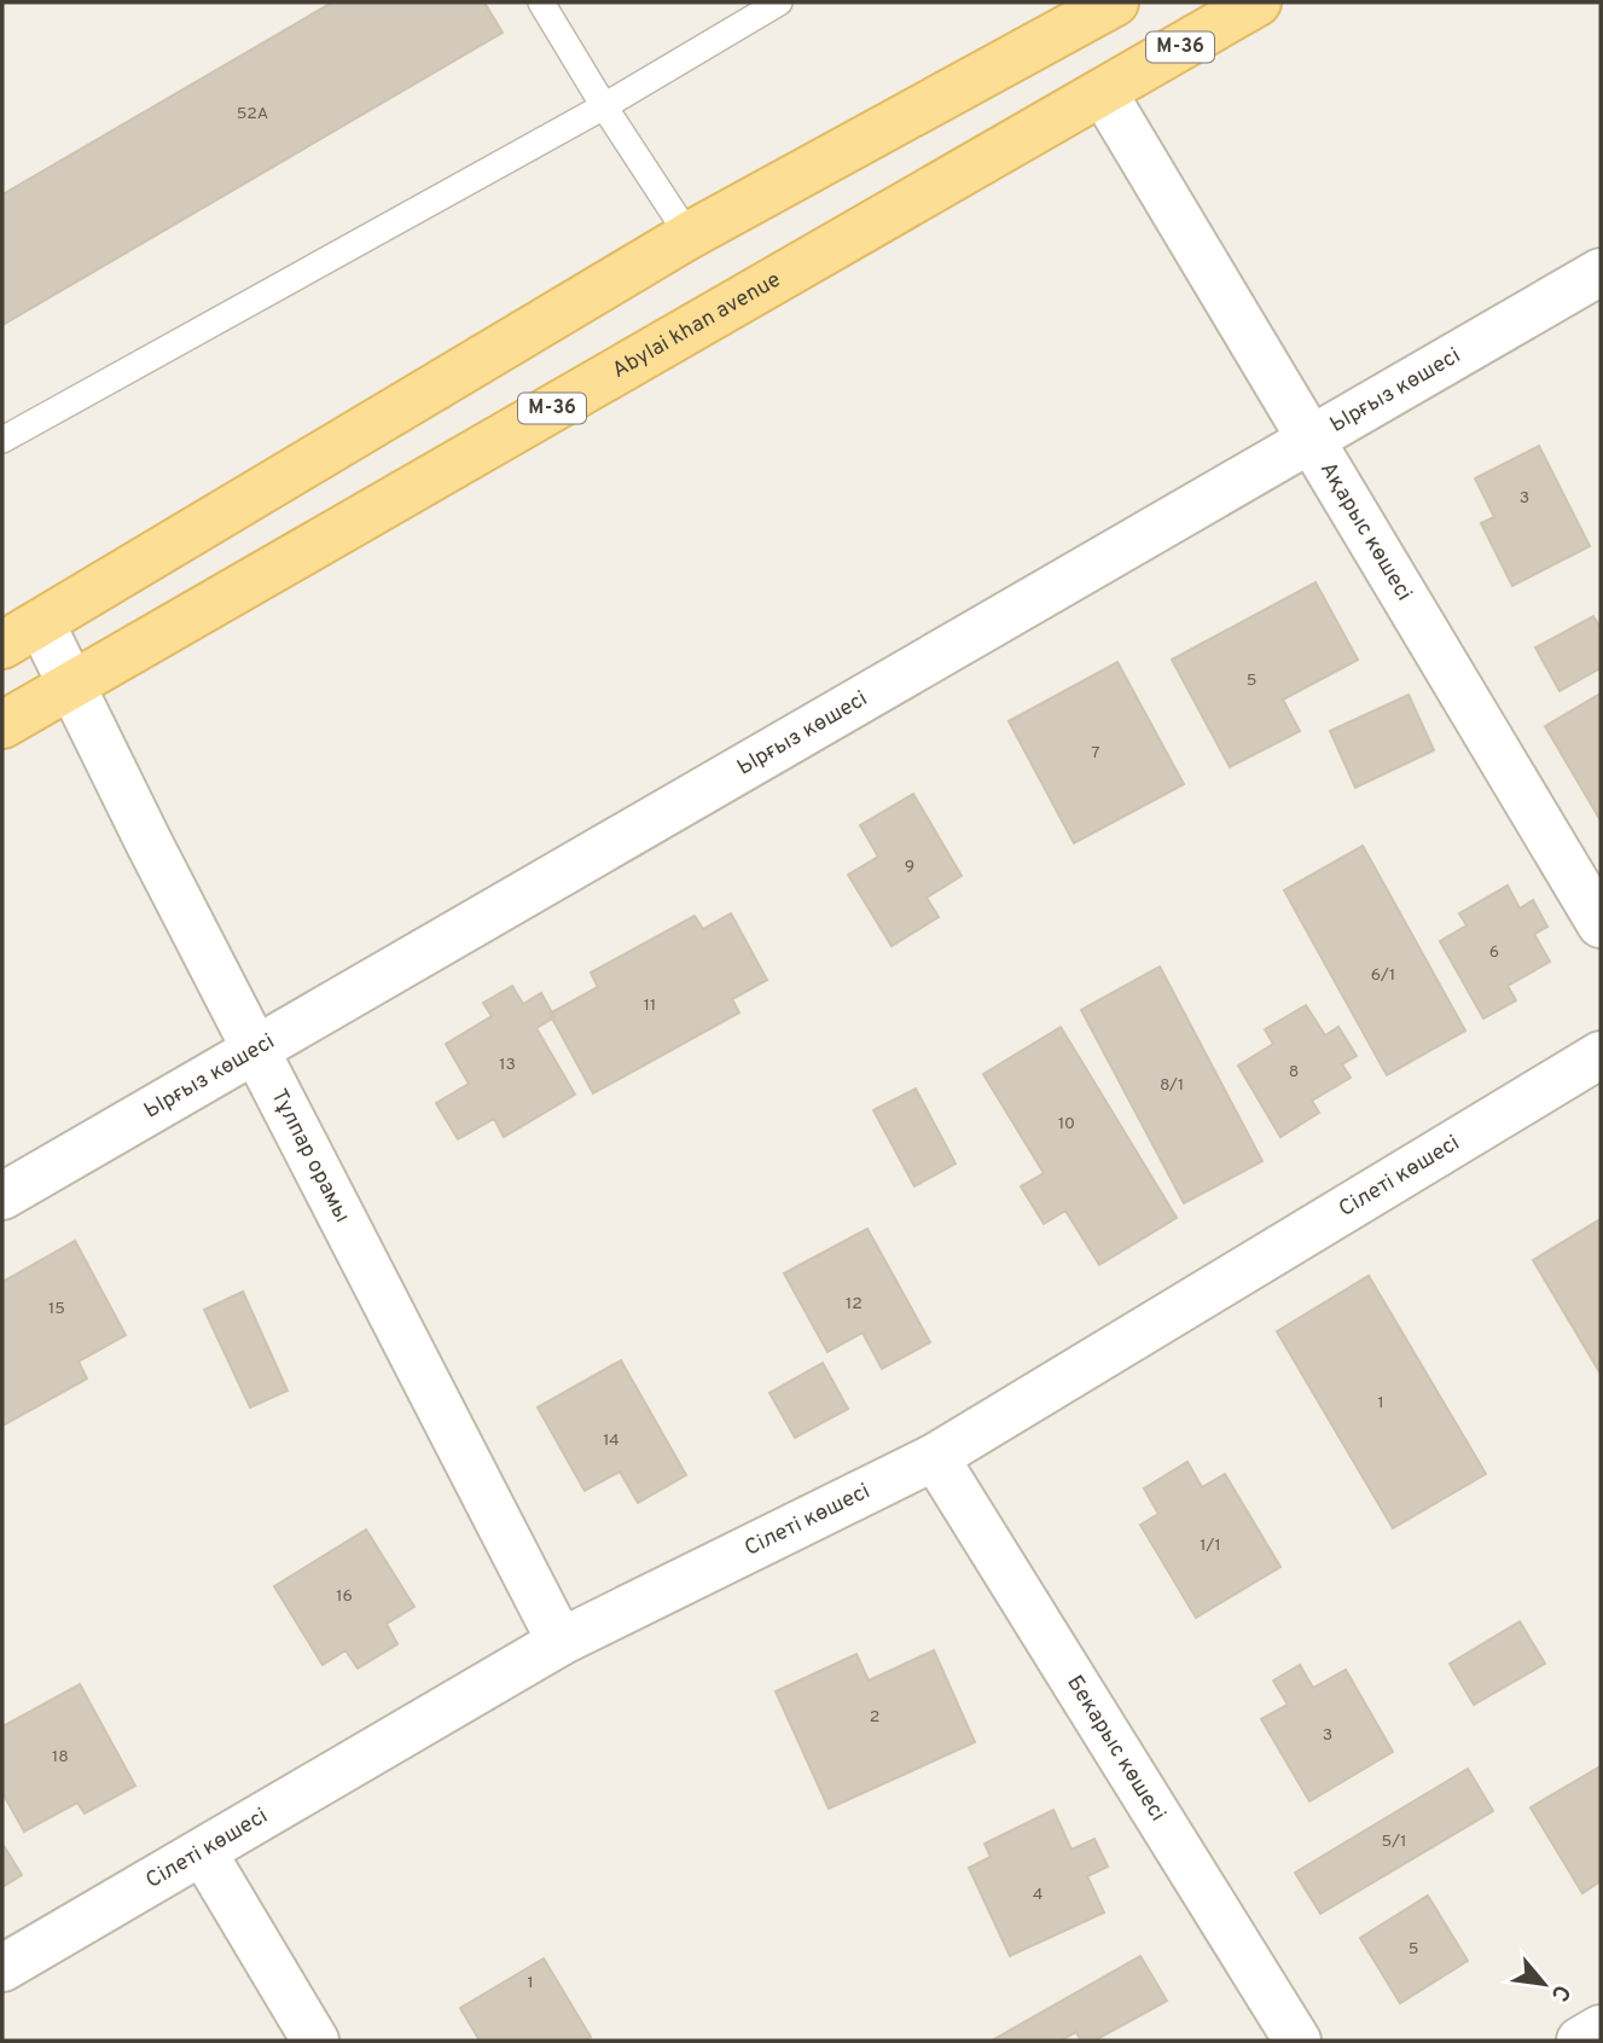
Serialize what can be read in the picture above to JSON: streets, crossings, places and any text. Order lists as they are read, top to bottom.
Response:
{
  "streets": {
    "main road": ["M-36", "Abylai khan avenue"],
    "street": [
      "Ырғыз көшесі",
      "Ақарыс көшесі",
      "Тұлпар орамы",
      "Сілеті көшесі",
      "Бекарыс көшесі"
    ]
  },
  "crossings": [
    ["Abylai khan avenue", "Ақарыс көшесі"],
    ["Abylai khan avenue", "Тұлпар орамы"],
    ["Ырғыз көшесі", "Ақарыс көшесі"],
    ["Ырғыз көшесі", "Тұлпар орамы"],
    ["Тұлпар орамы", "Сілеті көшесі"],
    ["Сілеті көшесі", "Бекарыс көшесі"]
  ],
  "house_numbers": [
    "52А",
    "3",
    "5",
    "7",
    "9",
    "6",
    "6/1",
    "11",
    "13",
    "8",
    "8/1",
    "10",
    "12",
    "15",
    "1",
    "14",
    "1/1",
    "16",
    "2",
    "3",
    "18",
    "5/1",
    "4",
    "5",
    "1"
  ],
  "north": "bottom right"
}
